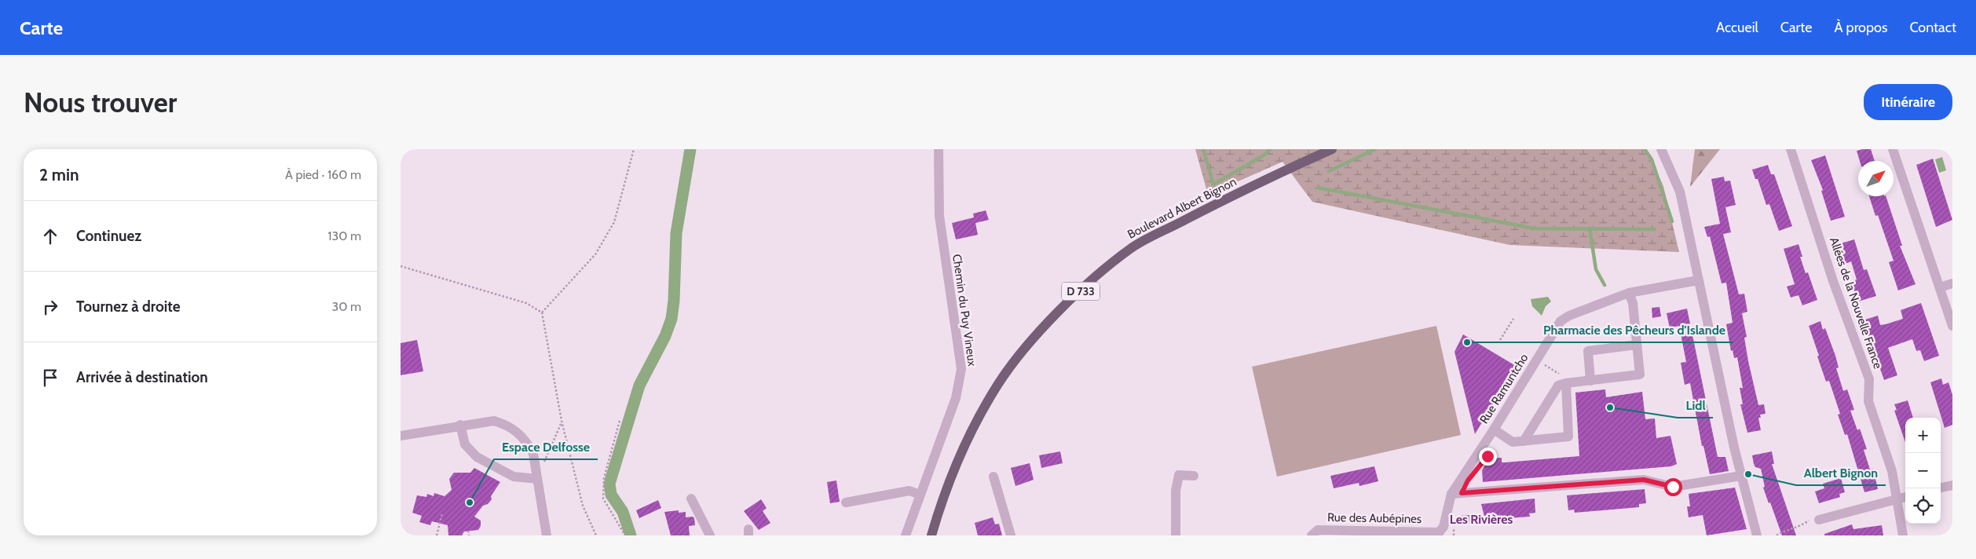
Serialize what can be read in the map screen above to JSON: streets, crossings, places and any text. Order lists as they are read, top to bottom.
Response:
{
  "streets": {
    "main road": ["Boulevard Albert Bignon", "D 733"],
    "street": [
      "Allées de la Nouvelle France",
      "Chemin du Puy Vineux",
      "Rue Ramuntcho",
      "Rue des Aubépines"
    ]
  },
  "crossings": [
    ["Rue Ramuntcho", "Rue des Aubépines"]
  ],
  "districts": ["Les Rivières"],
  "places": [
    "Pharmacie des Pêcheurs d'Islande",
    "Lidl",
    "Albert Bignon",
    "Espace Delfosse"
  ],
  "north": "top right",
  "page": {
    "header": "Carte",
    "nav": [
      "Accueil",
      "Carte",
      "À propos",
      "Contact"
    ],
    "buttons": "Itinéraire",
    "title": "Nous trouver",
    "heading": ["2 min", "À pied · 160 m"],
    "list": [
      ["Continuez", "130 m"],
      ["Tournez à droite", "30 m"],
      "Arrivée à destination"
    ],
    "map_buttons": ["+", "−"]
  }
}
